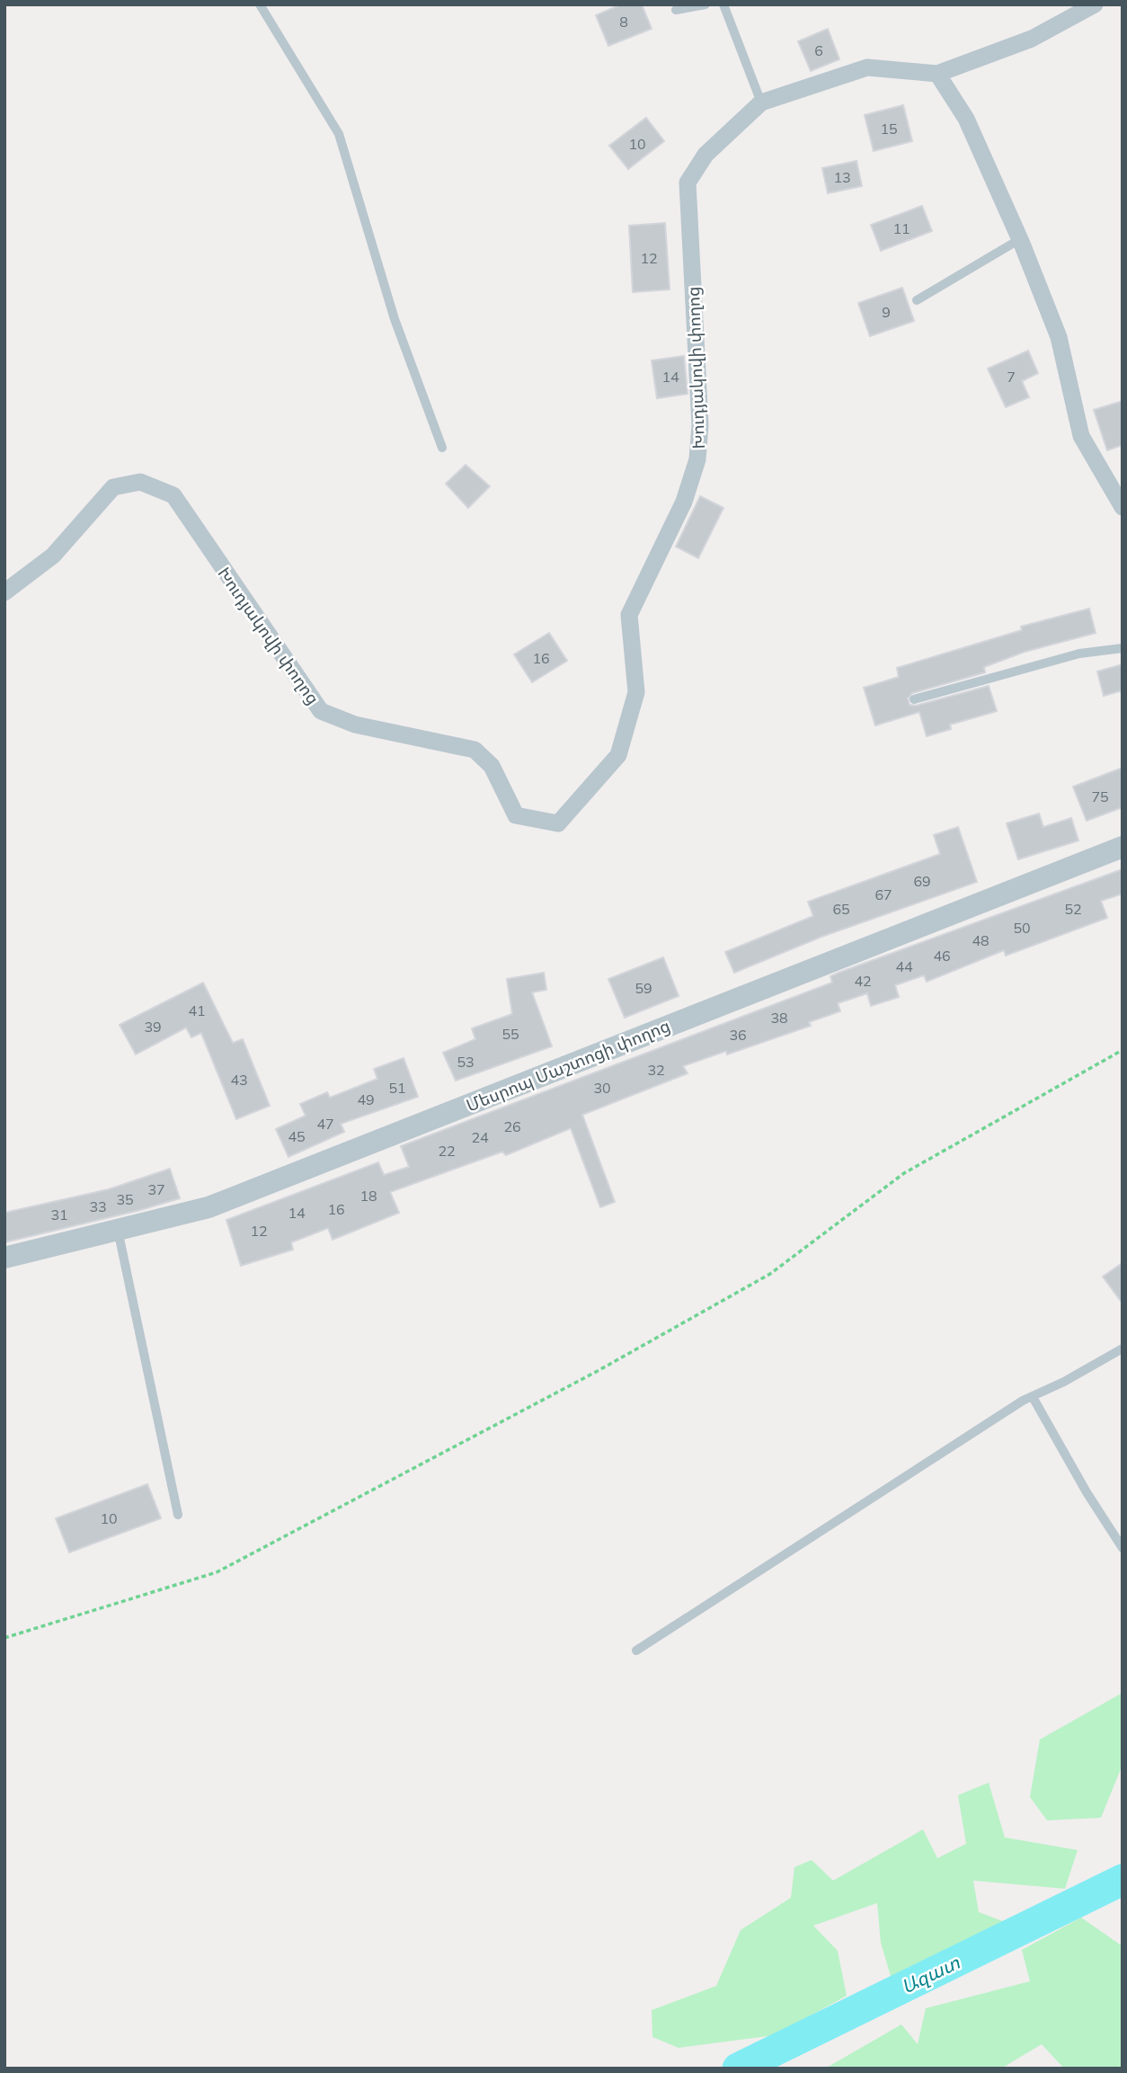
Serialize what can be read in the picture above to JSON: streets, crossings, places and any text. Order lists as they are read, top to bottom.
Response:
{
  "streets": {
    "street": ["Խուդյակովի փողոց", "Մեսրոպ Մաշտոցի փողոց"]
  },
  "water": ["Ազատ"],
  "house_numbers": [
    "8",
    "6",
    "15",
    "10",
    "13",
    "11",
    "12",
    "9",
    "14",
    "7",
    "16",
    "75",
    "69",
    "67",
    "65",
    "52",
    "50",
    "48",
    "46",
    "44",
    "42",
    "59",
    "41",
    "38",
    "39",
    "55",
    "36",
    "53",
    "32",
    "43",
    "51",
    "30",
    "49",
    "47",
    "26",
    "45",
    "24",
    "22",
    "37",
    "18",
    "35",
    "33",
    "16",
    "14",
    "31",
    "12",
    "10"
  ]
}
